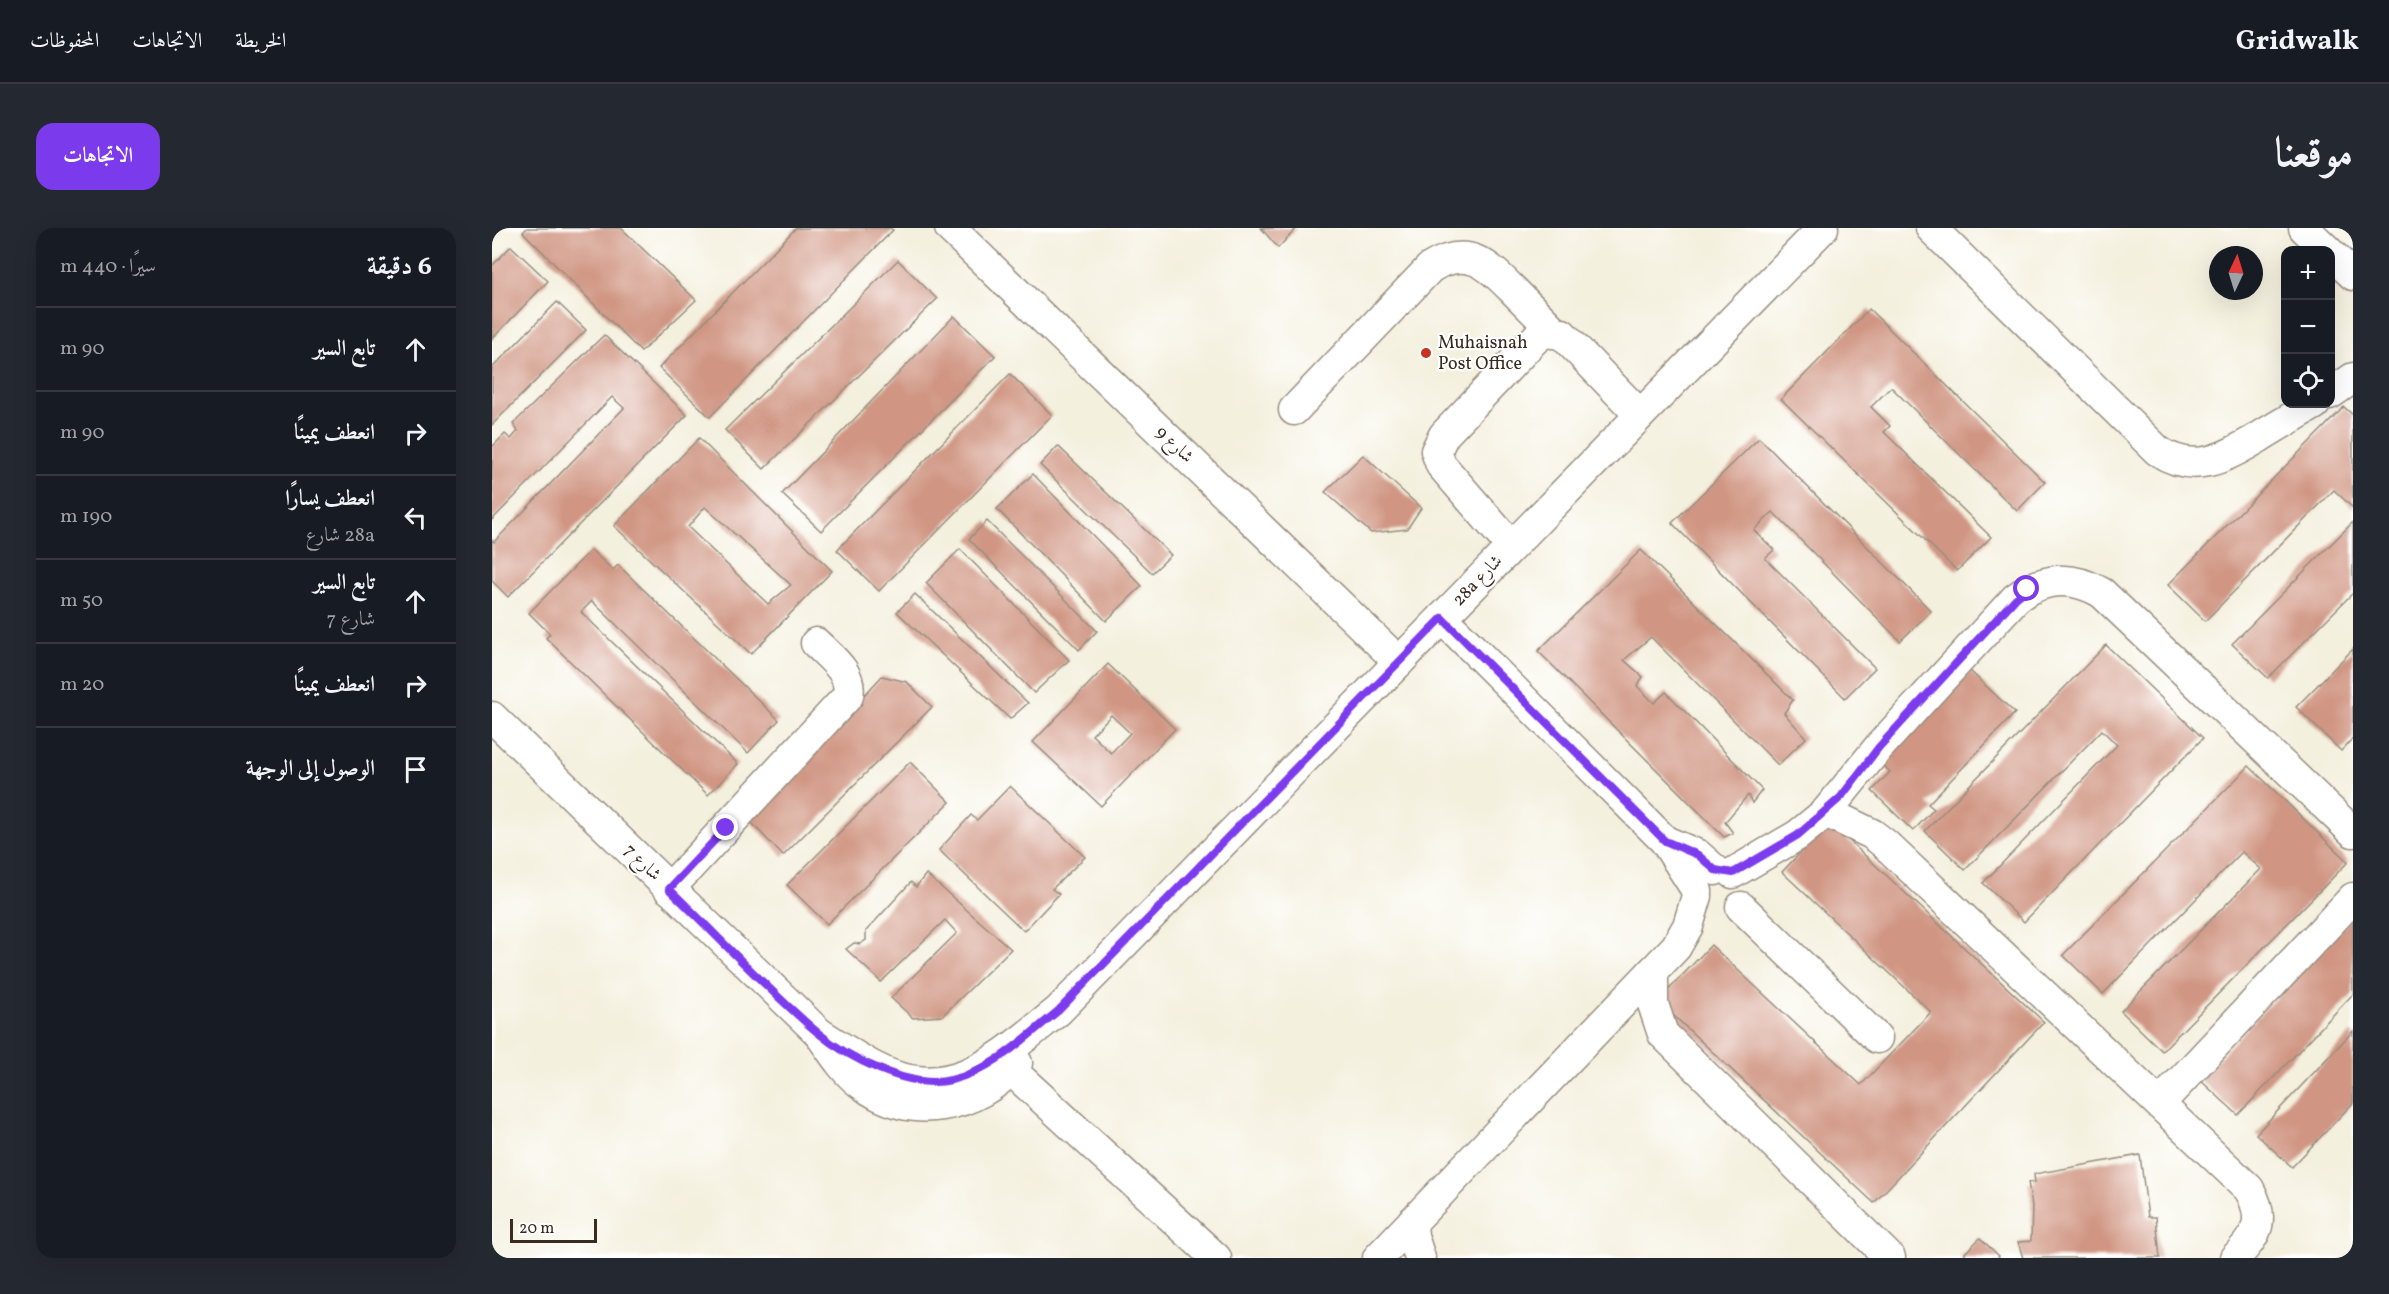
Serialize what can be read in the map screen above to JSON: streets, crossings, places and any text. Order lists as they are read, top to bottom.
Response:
{
  "streets": {
    "street": ["شارع 9", "28a شارع", "شارع 7"]
  },
  "crossings": [
    ["شارع 9", "28a شارع"],
    ["28a شارع", "شارع 7"]
  ],
  "places": ["Muhaisnah Post Office"],
  "scale_bar": "20 m",
  "north": "top",
  "page": {
    "header": "Gridwalk",
    "nav": ["الخريطة", "الاتجاهات", "المحفوظات"],
    "title": "موقعنا",
    "buttons": "الاتجاهات",
    "heading": ["6 دقيقة", "سيرًا · 440 m"],
    "map_buttons": ["+", "−"],
    "list": [
      ["تابع السير", "90 m"],
      ["انعطف يمينًا", "90 m"],
      ["انعطف يسارًا", "28a شارع", "190 m"],
      ["تابع السير", "شارع 7", "50 m"],
      ["انعطف يمينًا", "20 m"],
      "الوصول إلى الوجهة"
    ],
    "scale": "20 m"
  }
}
